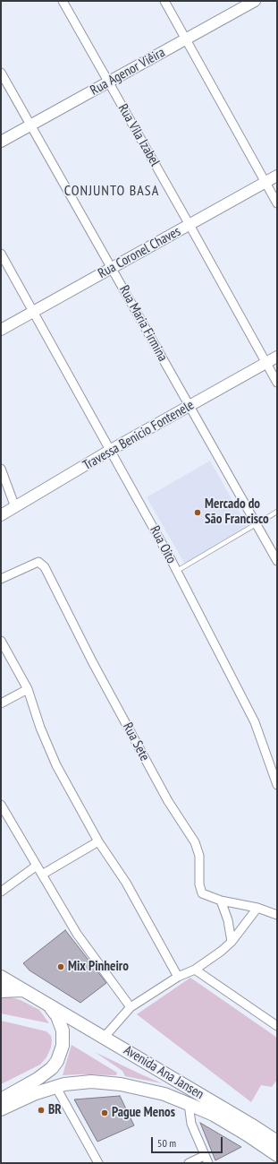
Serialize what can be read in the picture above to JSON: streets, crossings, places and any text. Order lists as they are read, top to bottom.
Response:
{
  "streets": {
    "main road": ["Avenida Ana Jansen"],
    "street": [
      "Rua Agenor Viêira",
      "Rua Vila Izabel",
      "Rua Coronel Chaves",
      "Rua Maria Firmina",
      "Travessa Benicio Fontenele",
      "Rua Oito",
      "Rua Sete"
    ]
  },
  "crossings": [
    ["Rua Agenor Viêira", "Rua Vila Izabel"],
    ["Rua Agenor Viêira", "Rua Maria Firmina"],
    ["Rua Vila Izabel", "Rua Coronel Chaves"],
    ["Rua Vila Izabel", "Travessa Benicio Fontenele"],
    ["Rua Coronel Chaves", "Rua Maria Firmina"],
    ["Rua Coronel Chaves", "Rua Oito"],
    ["Rua Maria Firmina", "Travessa Benicio Fontenele"],
    ["Travessa Benicio Fontenele", "Rua Oito"]
  ],
  "districts": ["CONJUNTO BASA"],
  "places": [
    "Mercado do São Francisco",
    "Mix Pinheiro",
    "BR",
    "Pague Menos"
  ],
  "scale_bar": "50 m"
}
